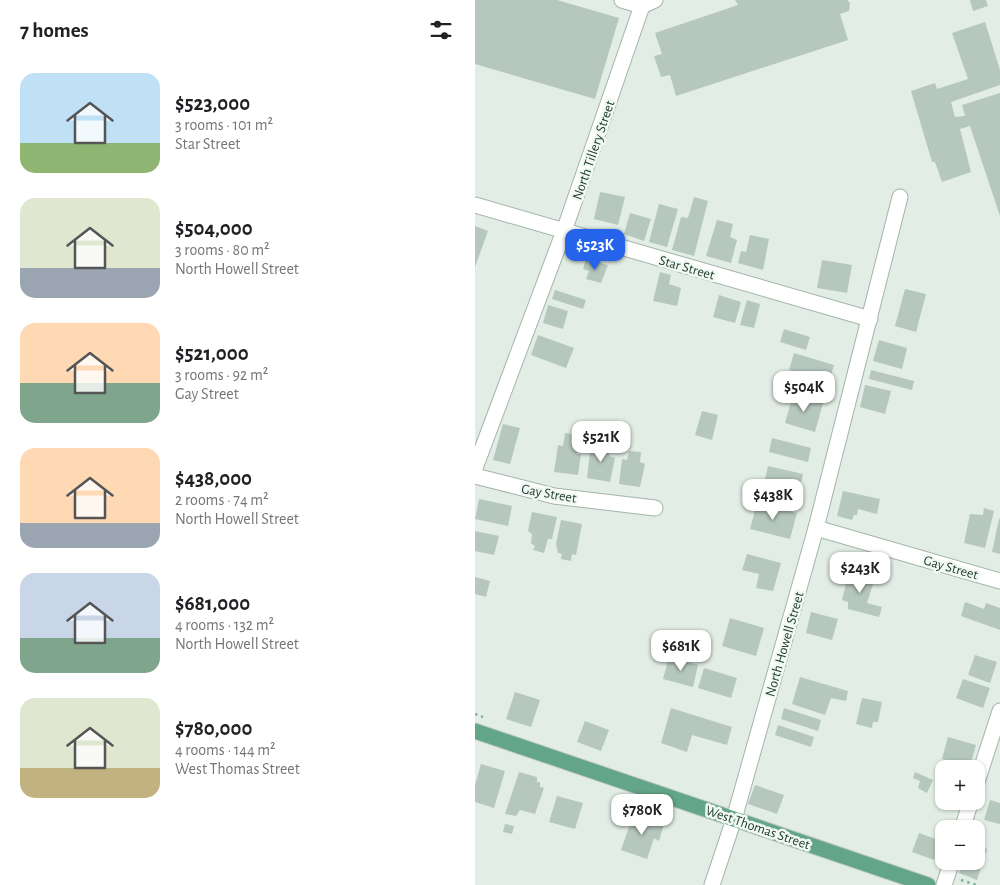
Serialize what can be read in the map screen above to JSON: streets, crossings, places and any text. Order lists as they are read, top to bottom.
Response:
{
  "streets": {
    "main road": ["West Thomas Street"],
    "street": [
      "North Tillery Street",
      "Star Street",
      "Gay Street",
      "North Howell Street"
    ]
  },
  "crossings": [
    ["North Tillery Street", "Star Street"],
    ["Star Street", "North Howell Street"],
    ["Gay Street", "North Howell Street"],
    ["North Howell Street", "West Thomas Street"]
  ],
  "page": {
    "heading": "7 homes",
    "list": [
      {
        "name": "$523,000",
        "note": "3 rooms · 101 m² · Star Street"
      },
      {
        "name": "$504,000",
        "note": "3 rooms · 80 m² · North Howell Street"
      },
      {
        "name": "$521,000",
        "note": "3 rooms · 92 m² · Gay Street"
      },
      {
        "name": "$438,000",
        "note": "2 rooms · 74 m² · North Howell Street"
      },
      {
        "name": "$681,000",
        "note": "4 rooms · 132 m² · North Howell Street"
      },
      {
        "name": "$780,000",
        "note": "4 rooms · 144 m² · West Thomas Street"
      }
    ],
    "price": [
      "$523K",
      "$504K",
      "$521K",
      "$438K",
      "$243K",
      "$681K",
      "$780K"
    ],
    "map_buttons": ["+", "−"]
  }
}
